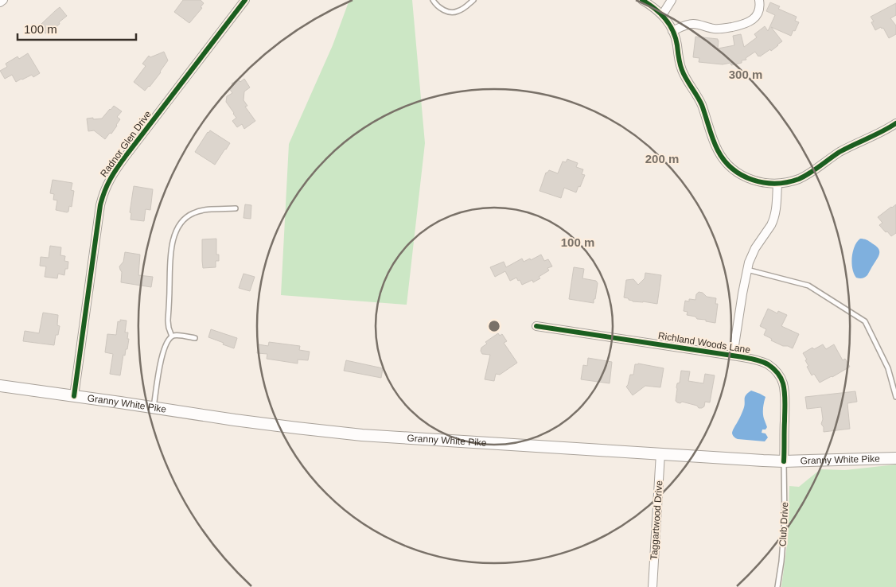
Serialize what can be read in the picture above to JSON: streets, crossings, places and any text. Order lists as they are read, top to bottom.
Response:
{
  "streets": {
    "main road": ["Granny White Pike"],
    "street": ["Radnor Glen Drive", "Richland Woods Lane", "Taggartwood Drive"],
    "lane": ["Club Drive"]
  },
  "crossings": [
    ["Radnor Glen Drive", "Granny White Pike"],
    ["Richland Woods Lane", "Granny White Pike"],
    ["Richland Woods Lane", "Club Drive"],
    ["Granny White Pike", "Taggartwood Drive"],
    ["Granny White Pike", "Club Drive"]
  ],
  "scale_bar": "100 m",
  "rings": ["300 m", "200 m", "100 m"]
}
